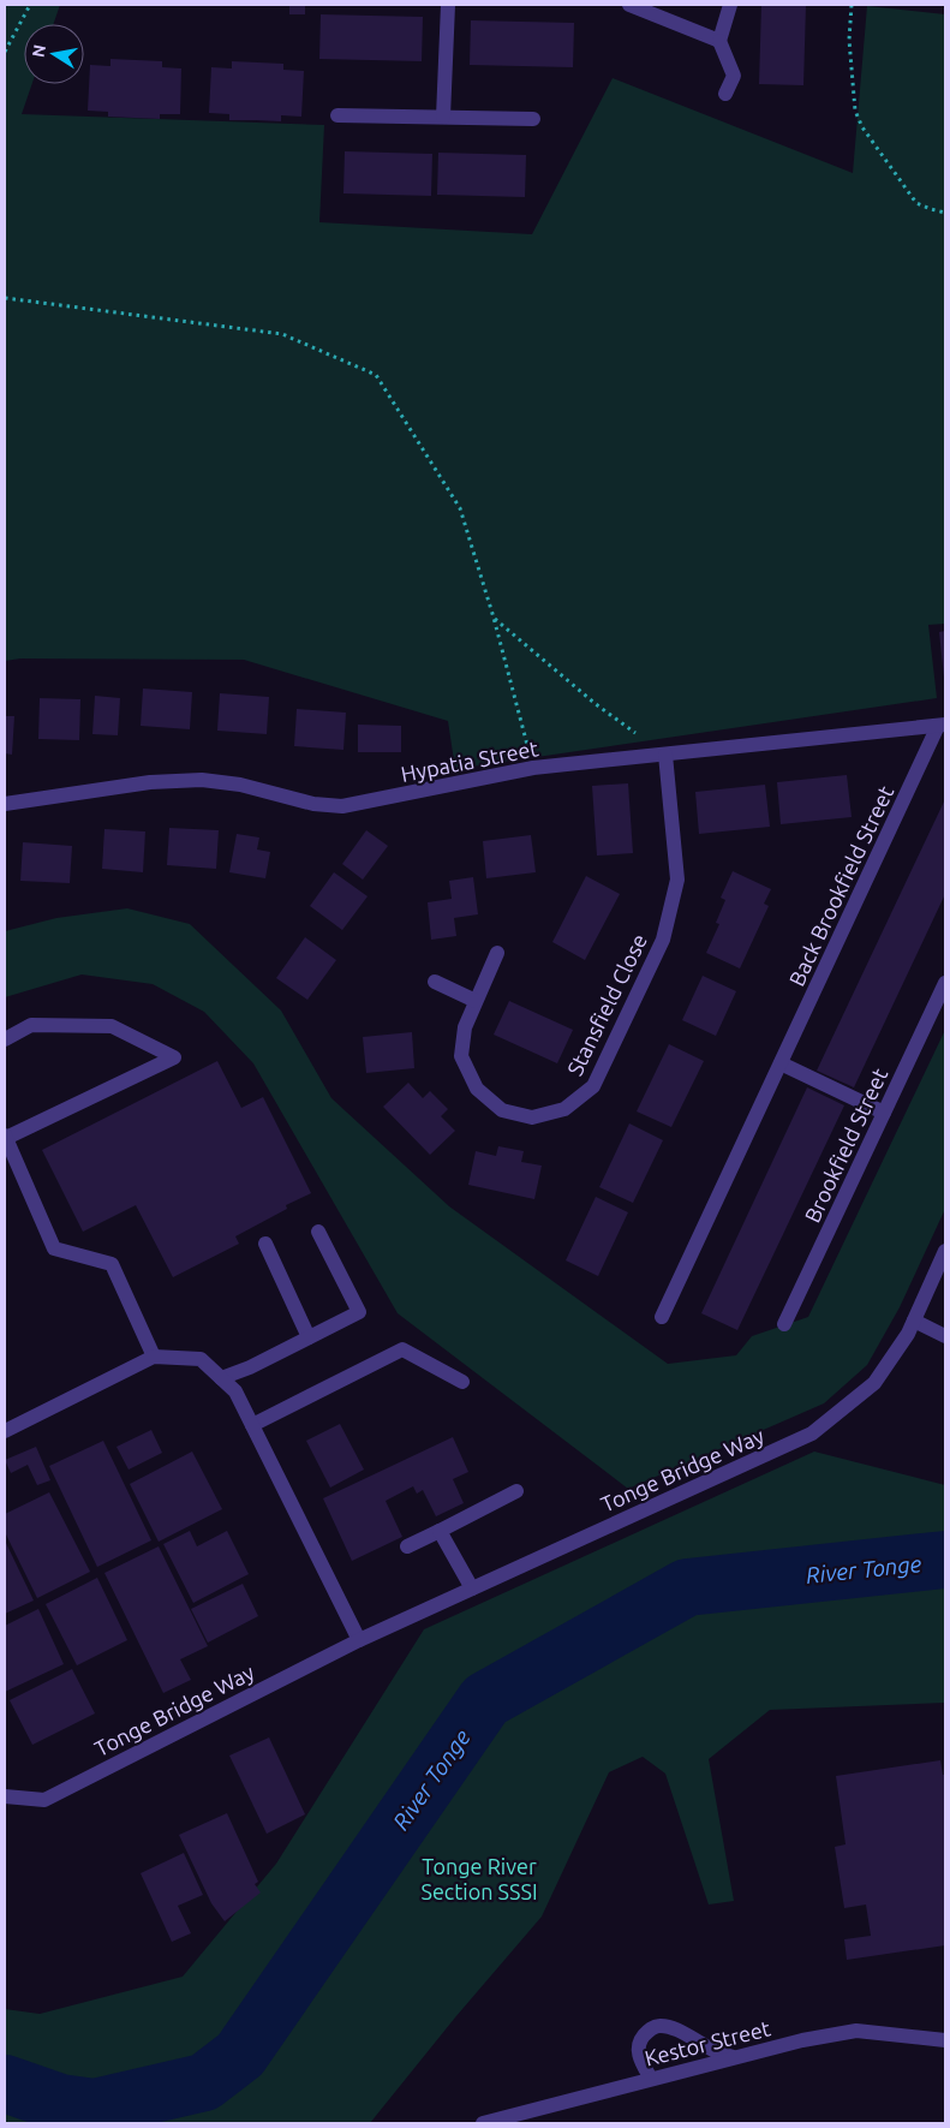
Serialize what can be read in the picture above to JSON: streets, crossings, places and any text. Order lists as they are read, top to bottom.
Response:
{
  "streets": {
    "street": [
      "Hypatia Street",
      "Back Brookfield Street",
      "Stansfield Close",
      "Brookfield Street",
      "Tonge Bridge Way",
      "Kestor Street"
    ]
  },
  "crossings": [
    ["Hypatia Street", "Back Brookfield Street"],
    ["Hypatia Street", "Stansfield Close"]
  ],
  "water": ["River Tonge"],
  "parks": ["Tonge River Section SSSI"],
  "north": "left"
}
